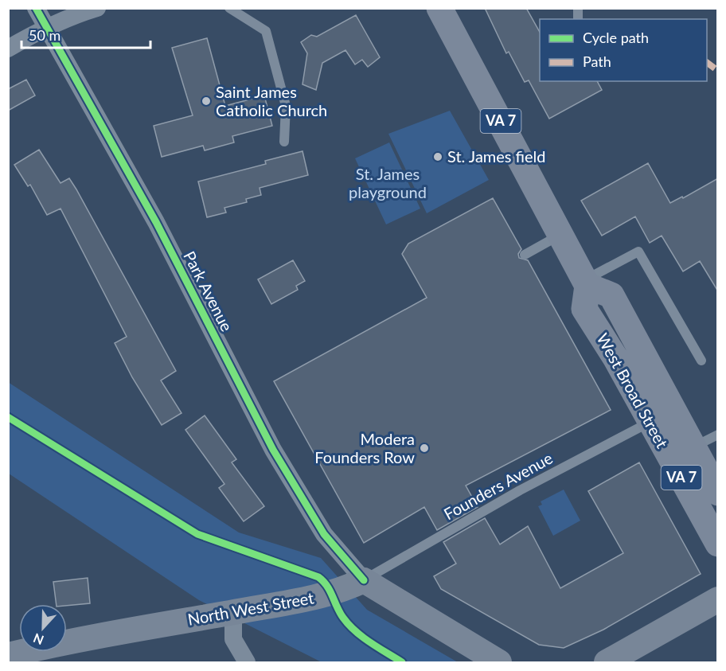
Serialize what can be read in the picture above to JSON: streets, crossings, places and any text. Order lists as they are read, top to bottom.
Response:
{
  "streets": {
    "main road": ["VA 7", "West Broad Street", "North West Street"],
    "street": ["Park Avenue"],
    "lane": ["Founders Avenue"]
  },
  "crossings": [
    ["VA 7", "West Broad Street"],
    ["Park Avenue", "Founders Avenue"],
    ["Park Avenue", "North West Street"],
    ["West Broad Street", "Founders Avenue"],
    ["Founders Avenue", "North West Street"]
  ],
  "parks": ["St. James playground"],
  "places": ["Saint James Catholic Church", "St. James field", "Modera Founders Row"],
  "legend": ["Cycle path", "Path"],
  "scale_bar": "50 m",
  "north": "bottom"
}
